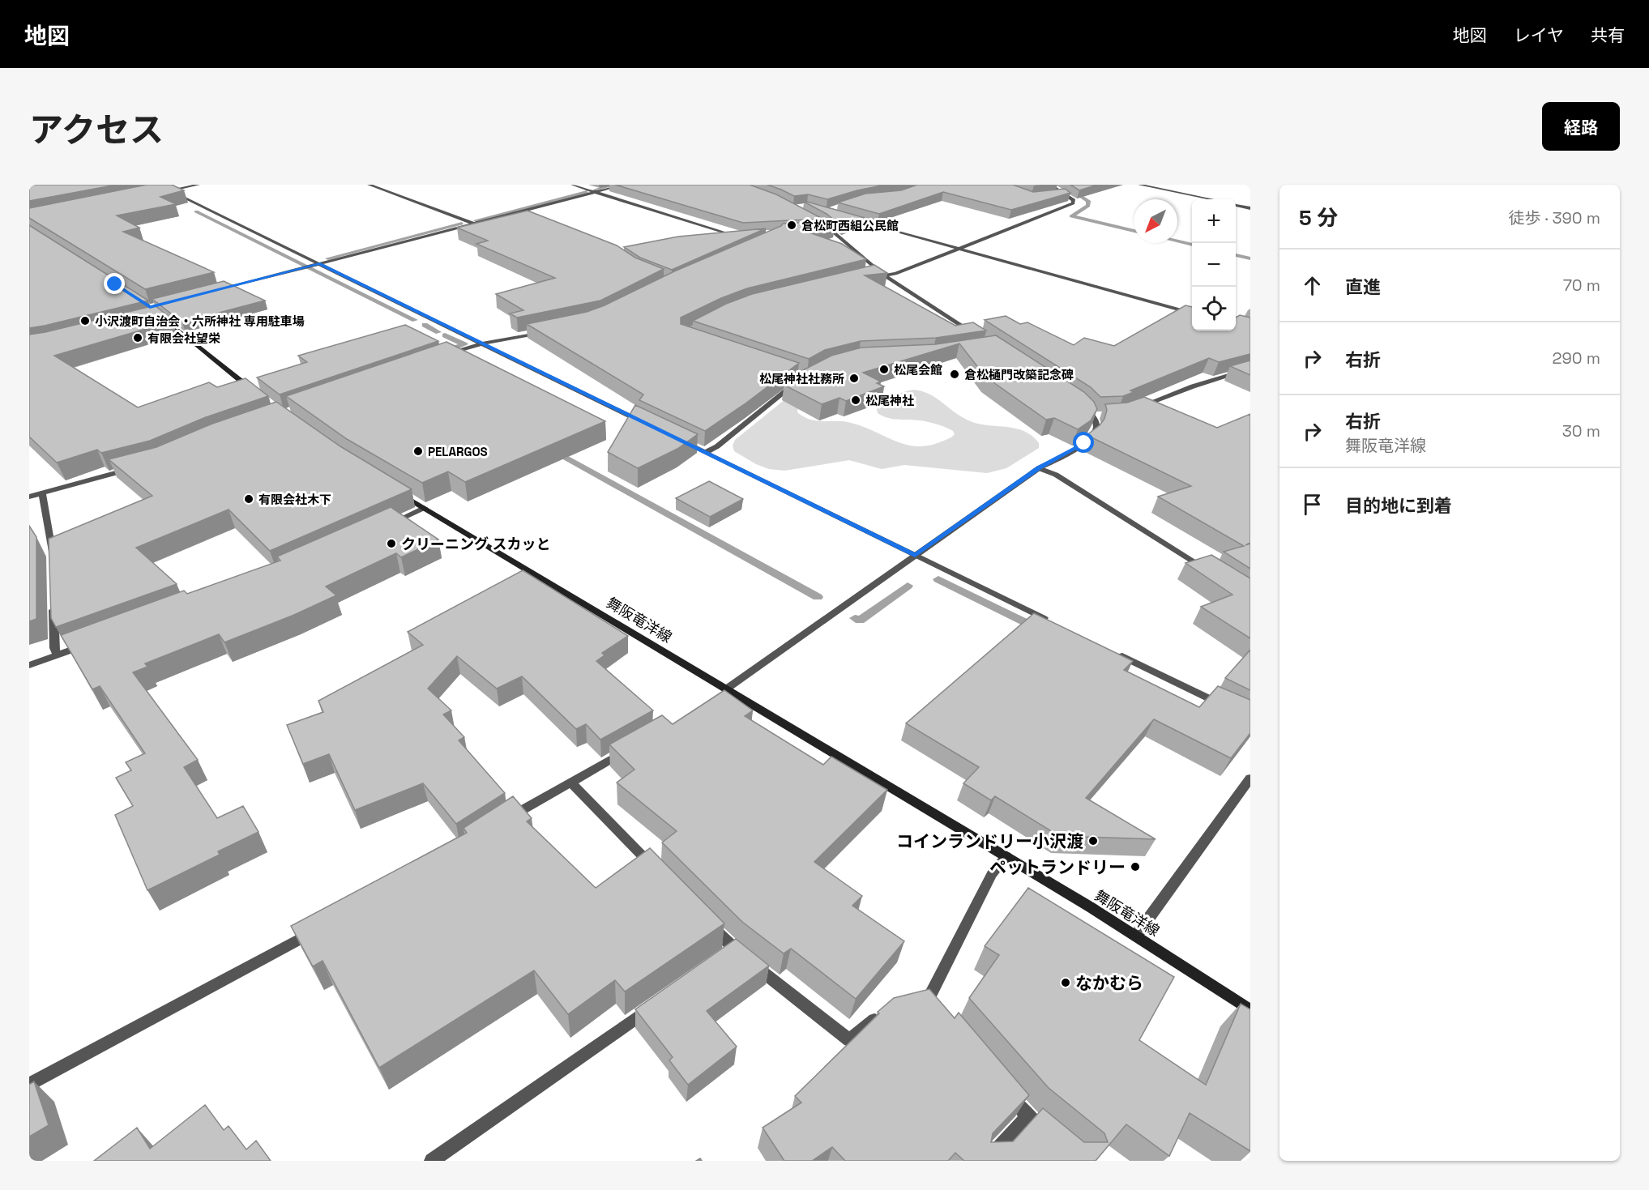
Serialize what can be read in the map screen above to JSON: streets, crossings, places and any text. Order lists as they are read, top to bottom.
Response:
{
  "streets": {
    "main road": ["舞阪竜洋線"]
  },
  "places": [
    "倉松町西組公民館",
    "小沢渡町自治会・六所神社 専用駐車場",
    "有限会社望栄",
    "松尾会館",
    "倉松樋門改築記念碑",
    "松尾神社社務所",
    "松尾神社",
    "PELARGOS",
    "有限会社木下",
    "クリーニング スカッと",
    "コインランドリー小沢渡",
    "ペットランドリー",
    "なかむら"
  ],
  "north": "bottom left",
  "page": {
    "header": "地図",
    "nav": ["地図", "レイヤ", "共有"],
    "title": "アクセス",
    "buttons": "経路",
    "heading": ["5 分", "徒歩 · 390 m"],
    "map_buttons": ["+", "−"],
    "list": [
      ["直進", "70 m"],
      ["右折", "290 m"],
      ["右折", "舞阪竜洋線", "30 m"],
      "目的地に到着"
    ]
  }
}
